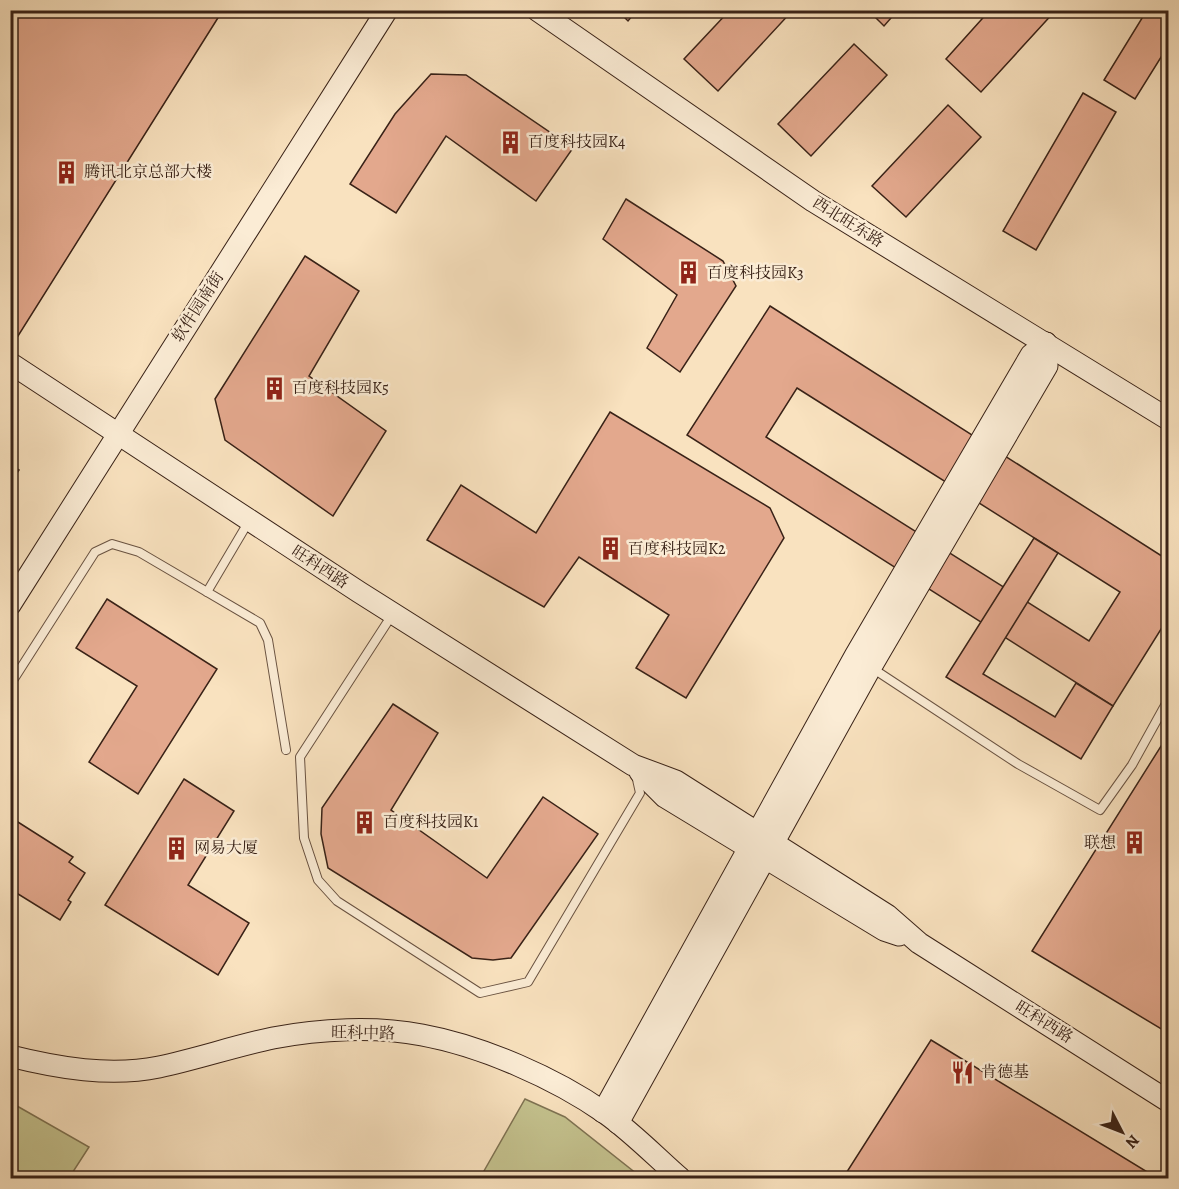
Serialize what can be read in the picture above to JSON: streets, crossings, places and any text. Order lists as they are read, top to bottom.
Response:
{
  "streets": {
    "street": [
      "西北旺东路",
      "软件园南街",
      "旺科西路",
      "旺科中路"
    ]
  },
  "crossings": [
    ["软件园南街", "旺科西路"]
  ],
  "places": {
    "building": [
      "百度科技园K4",
      "腾讯北京总部大楼",
      "百度科技园K3",
      "百度科技园K5",
      "百度科技园K2",
      "百度科技园K1",
      "联想",
      "网易大厦"
    ],
    "restaurant": ["肯德基"]
  },
  "north": "bottom right"
}
